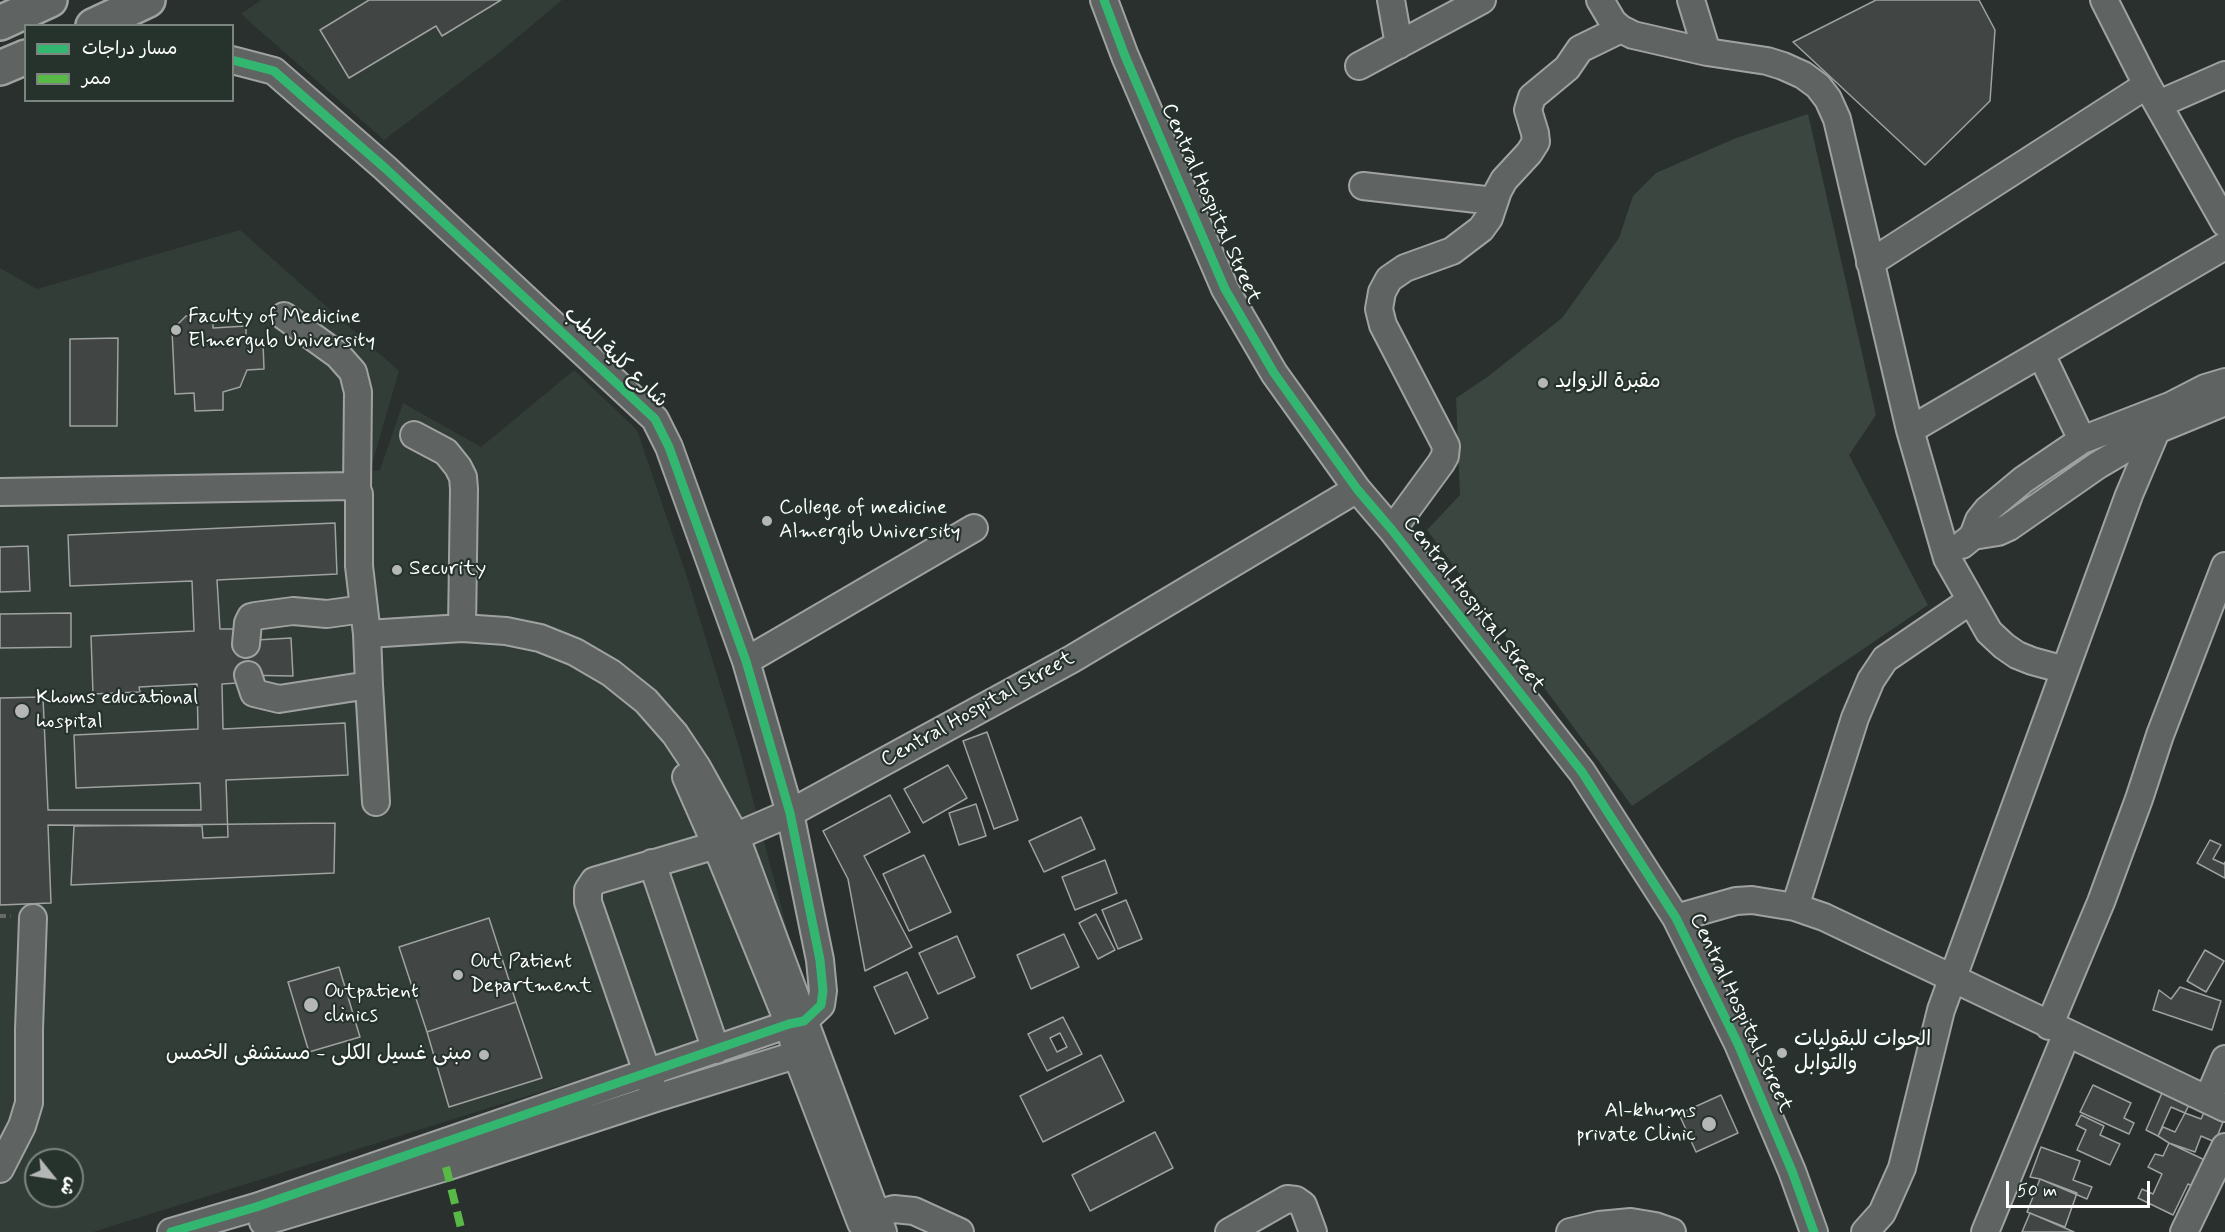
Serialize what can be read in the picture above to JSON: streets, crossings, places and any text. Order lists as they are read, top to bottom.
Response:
{
  "streets": {
    "street": ["Central Hospital Street", "شارع كلية الطب"]
  },
  "crossings": [
    ["Central Hospital Street", "شارع كلية الطب"]
  ],
  "places": [
    "Faculty of Medicine Elmergub University",
    "مقبرة الزوايد",
    "College of medicine Almergib University",
    "Security",
    "Khoms educational hospital",
    "Out Patient Department",
    "Outpatient clinics",
    "الحوات للبقوليات والتوابل",
    "مبنى غسيل الكلى - مستشفى الخمس",
    "Al-khums private Clinic"
  ],
  "legend": ["مسار دراجات", "ممر"],
  "scale_bar": "50 m",
  "north": "bottom right"
}
